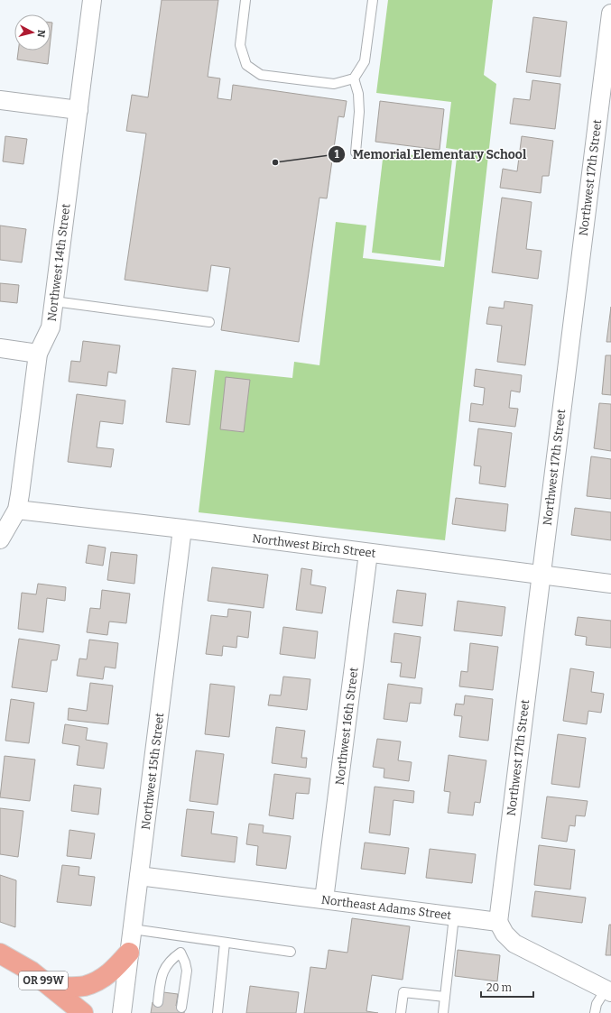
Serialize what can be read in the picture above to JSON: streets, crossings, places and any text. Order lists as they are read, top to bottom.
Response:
{
  "streets": {
    "highway": ["OR 99W"],
    "street": [
      "Northwest 17th Street",
      "Northwest 14th Street",
      "Northwest Birch Street",
      "Northwest 16th Street",
      "Northwest 15th Street",
      "Northeast Adams Street"
    ]
  },
  "crossings": [
    ["Northwest 17th Street", "Northwest Birch Street"],
    ["Northwest 17th Street", "Northeast Adams Street"],
    ["Northwest 14th Street", "Northwest Birch Street"],
    ["Northwest Birch Street", "Northwest 16th Street"],
    ["Northwest Birch Street", "Northwest 15th Street"],
    ["Northwest 16th Street", "Northeast Adams Street"],
    ["Northwest 15th Street", "Northeast Adams Street"]
  ],
  "places": ["Memorial Elementary School"],
  "scale_bar": "20 m",
  "north": "right"
}
